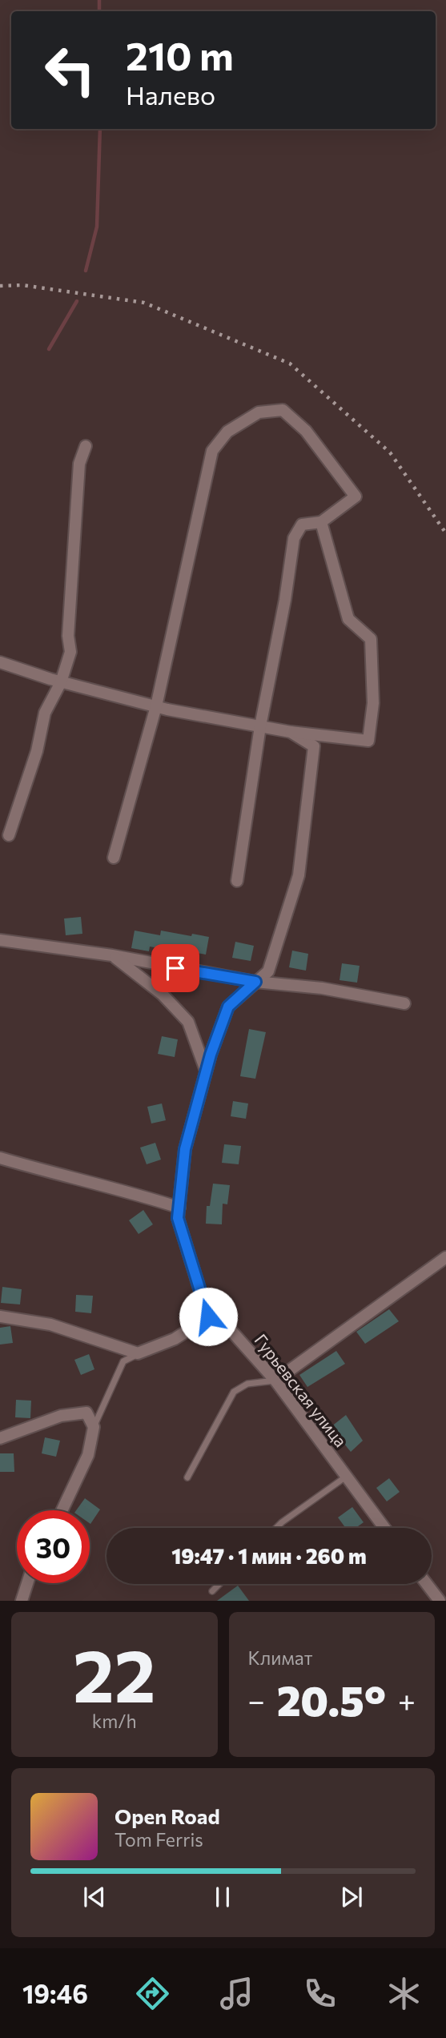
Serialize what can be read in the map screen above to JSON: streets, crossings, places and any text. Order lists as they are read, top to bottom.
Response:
{
  "streets": {
    "street": ["Гурьевская улица"]
  },
  "page": {
    "turn": ["210 m", "Налево"],
    "limit": "30",
    "trip": "19:47 · 1 мин · 260 m",
    "tile": [
      ["22", "km/h"],
      "Климат"
    ],
    "heat": ["−", "20.5°", "+"],
    "song": ["Open Road", "Tom Ferris"],
    "tabs": "19:46"
  }
}
